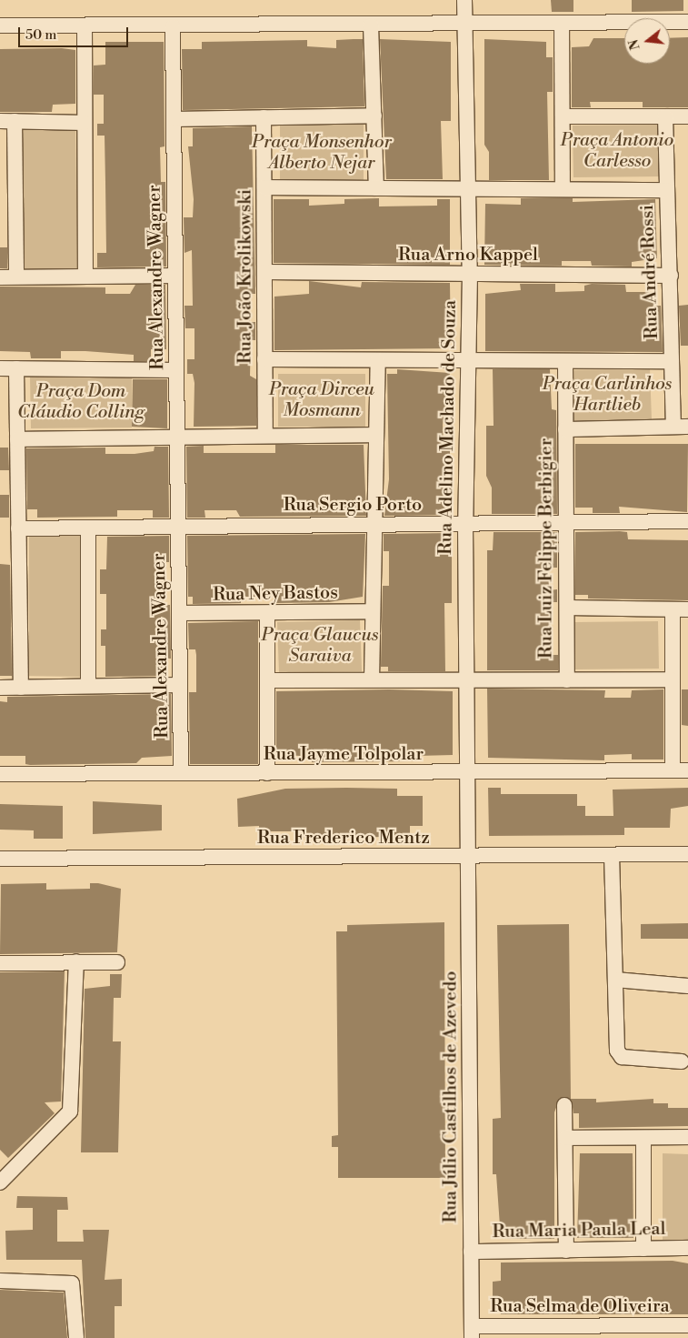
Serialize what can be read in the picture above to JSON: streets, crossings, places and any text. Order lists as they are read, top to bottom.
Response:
{
  "streets": {
    "street": [
      "Rua Arno Kappel",
      "Rua André Rossi",
      "Rua João Krolikowski",
      "Rua Alexandre Wagner",
      "Rua Adelino Machado de Souza",
      "Rua Sergio Porto",
      "Rua Luiz Felippe Berbigier",
      "Rua Ney Bastos",
      "Rua Jayme Tolpolar",
      "Rua Frederico Mentz",
      "Rua Júlio Castilhos de Azevedo",
      "Rua Maria Paula Leal",
      "Rua Selma de Oliveira"
    ]
  },
  "crossings": [
    ["Rua Arno Kappel", "Rua André Rossi"],
    ["Rua Arno Kappel", "Rua João Krolikowski"],
    ["Rua Arno Kappel", "Rua Adelino Machado de Souza"],
    ["Rua Alexandre Wagner", "Rua Sergio Porto"],
    ["Rua Alexandre Wagner", "Rua Ney Bastos"],
    ["Rua Alexandre Wagner", "Rua Jayme Tolpolar"],
    ["Rua Adelino Machado de Souza", "Rua Sergio Porto"],
    ["Rua Adelino Machado de Souza", "Rua Jayme Tolpolar"],
    ["Rua Adelino Machado de Souza", "Rua Frederico Mentz"],
    ["Rua Adelino Machado de Souza", "Rua Júlio Castilhos de Azevedo"],
    ["Rua Sergio Porto", "Rua Luiz Felippe Berbigier"],
    ["Rua Frederico Mentz", "Rua Júlio Castilhos de Azevedo"],
    ["Rua Júlio Castilhos de Azevedo", "Rua Maria Paula Leal"],
    ["Rua Júlio Castilhos de Azevedo", "Rua Selma de Oliveira"]
  ],
  "parks": [
    "Praça Antonio Carlesso",
    "Praça Monsenhor Alberto Nejar",
    "Praça Carlinhos Hartlieb",
    "Praça Dirceu Mosmann",
    "Praça Dom Cláudio Colling",
    "Praça Glaucus Saraiva"
  ],
  "scale_bar": "50 m",
  "north": "left"
}
